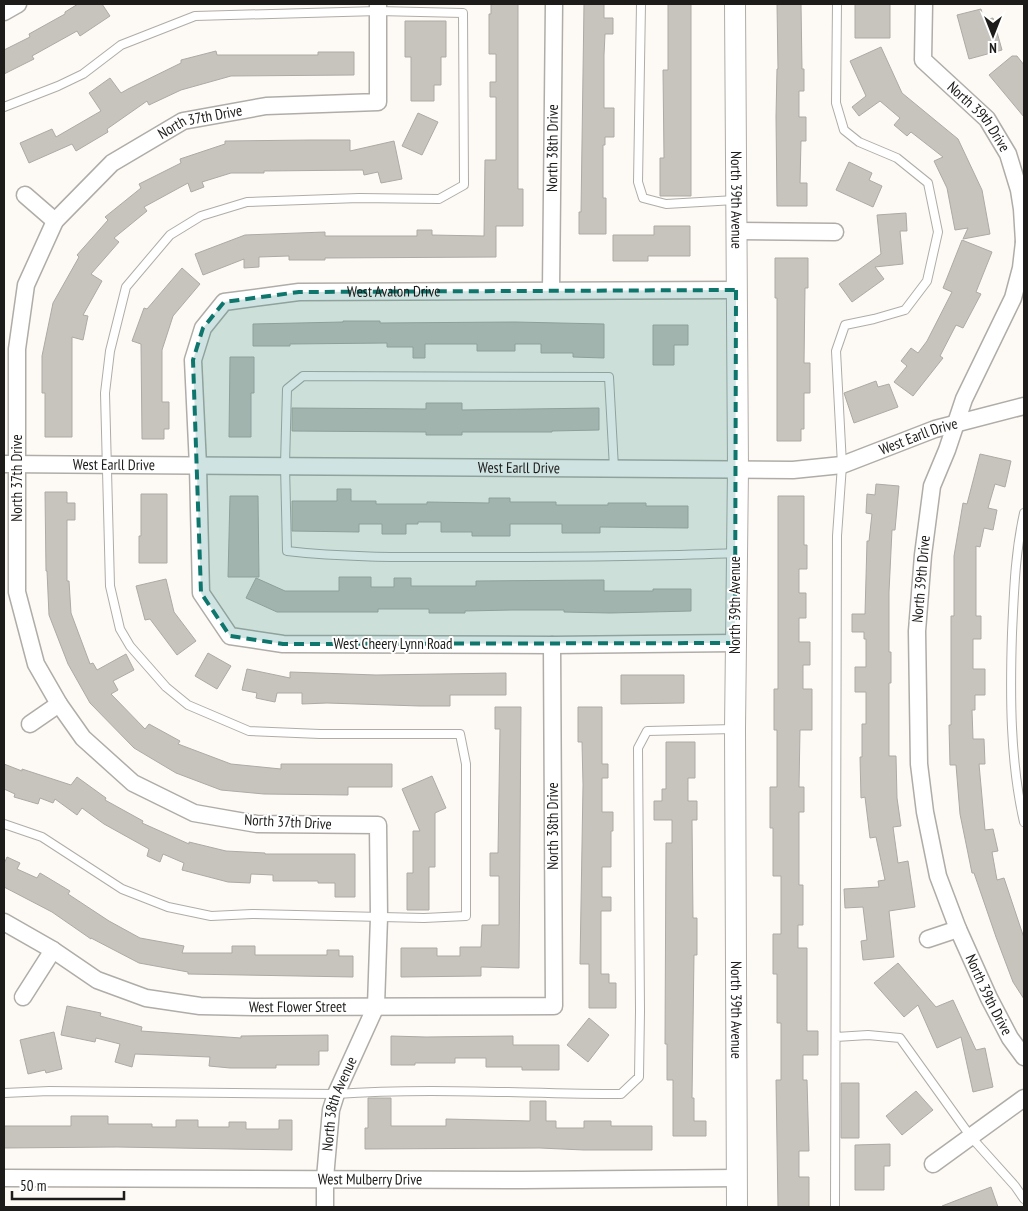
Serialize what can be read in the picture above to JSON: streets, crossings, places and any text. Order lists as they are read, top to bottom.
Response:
{
  "streets": {
    "street": [
      "North 39th Drive",
      "North 37th Drive",
      "North 38th Drive",
      "North 39th Avenue",
      "West Avalon Drive",
      "West Earll Drive",
      "West Cheery Lynn Road",
      "West Flower Street",
      "North 38th Avenue",
      "West Mulberry Drive"
    ]
  },
  "crossings": [
    ["North 39th Drive", "West Earll Drive"],
    ["North 37th Drive", "West Earll Drive"],
    ["North 37th Drive", "West Flower Street"],
    ["North 37th Drive", "North 38th Avenue"],
    ["North 38th Drive", "West Avalon Drive"],
    ["North 38th Drive", "West Cheery Lynn Road"],
    ["North 38th Drive", "West Flower Street"],
    ["North 39th Avenue", "West Avalon Drive"],
    ["North 39th Avenue", "West Earll Drive"],
    ["North 39th Avenue", "West Cheery Lynn Road"],
    ["North 39th Avenue", "West Mulberry Drive"],
    ["West Avalon Drive", "West Earll Drive"],
    ["West Avalon Drive", "West Cheery Lynn Road"],
    ["West Earll Drive", "West Cheery Lynn Road"],
    ["West Flower Street", "North 38th Avenue"],
    ["North 38th Avenue", "West Mulberry Drive"]
  ],
  "scale_bar": "50 m",
  "north": "bottom"
}
